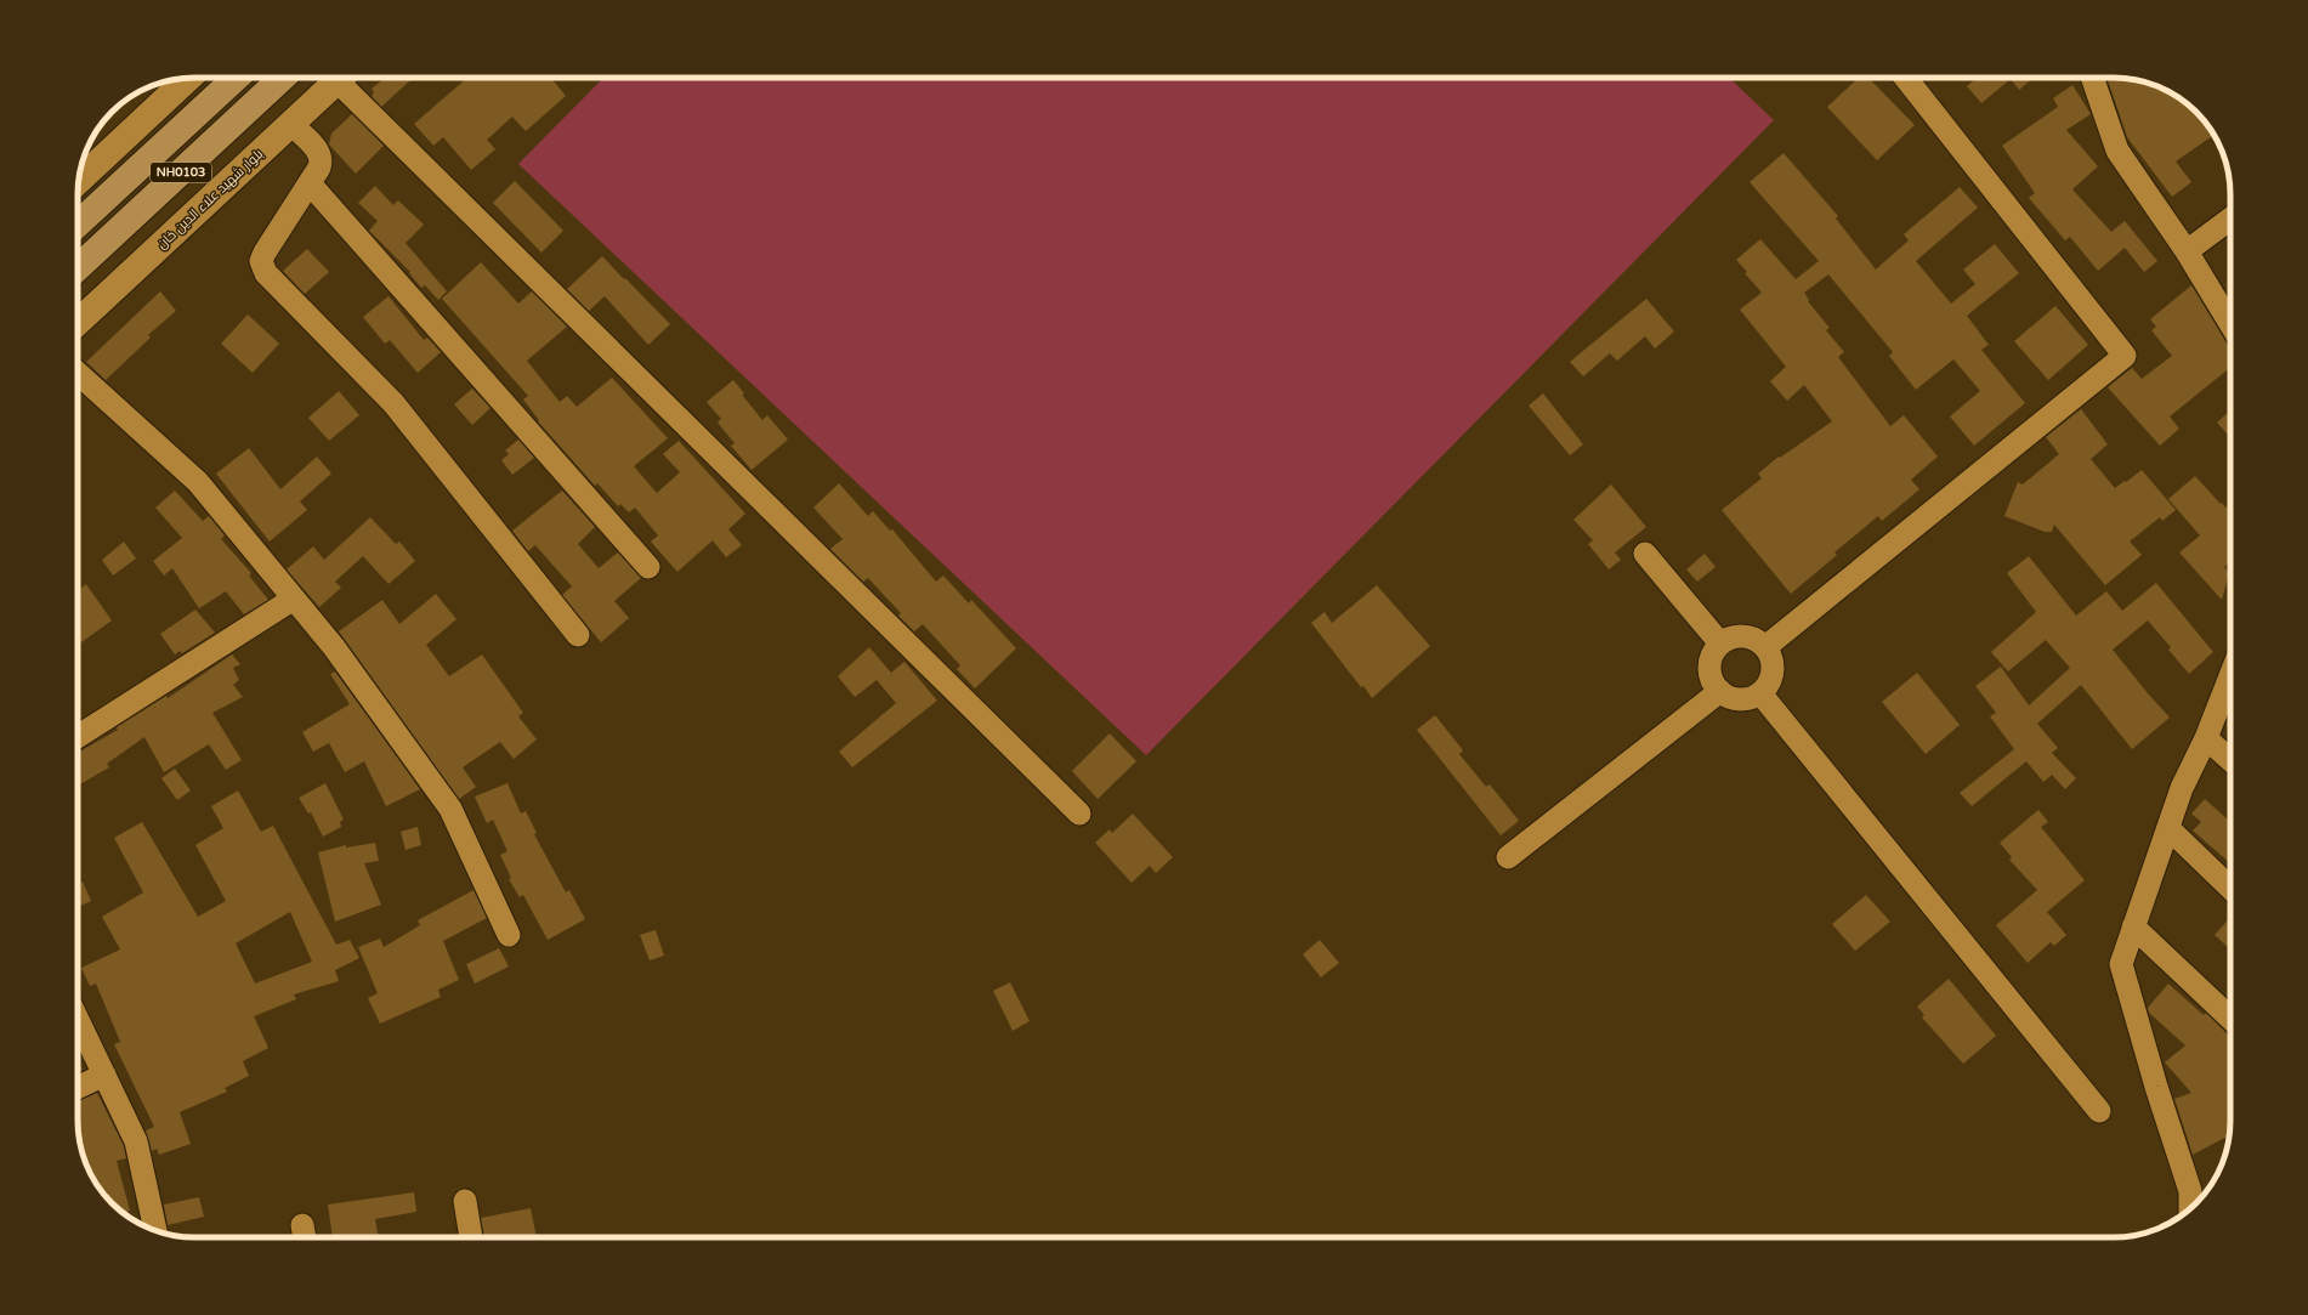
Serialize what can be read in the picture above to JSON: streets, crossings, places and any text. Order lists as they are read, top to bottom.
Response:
{
  "streets": {
    "highway": ["NH0103"],
    "street": ["بلوار شهید علاء الدین خان"]
  }
}
